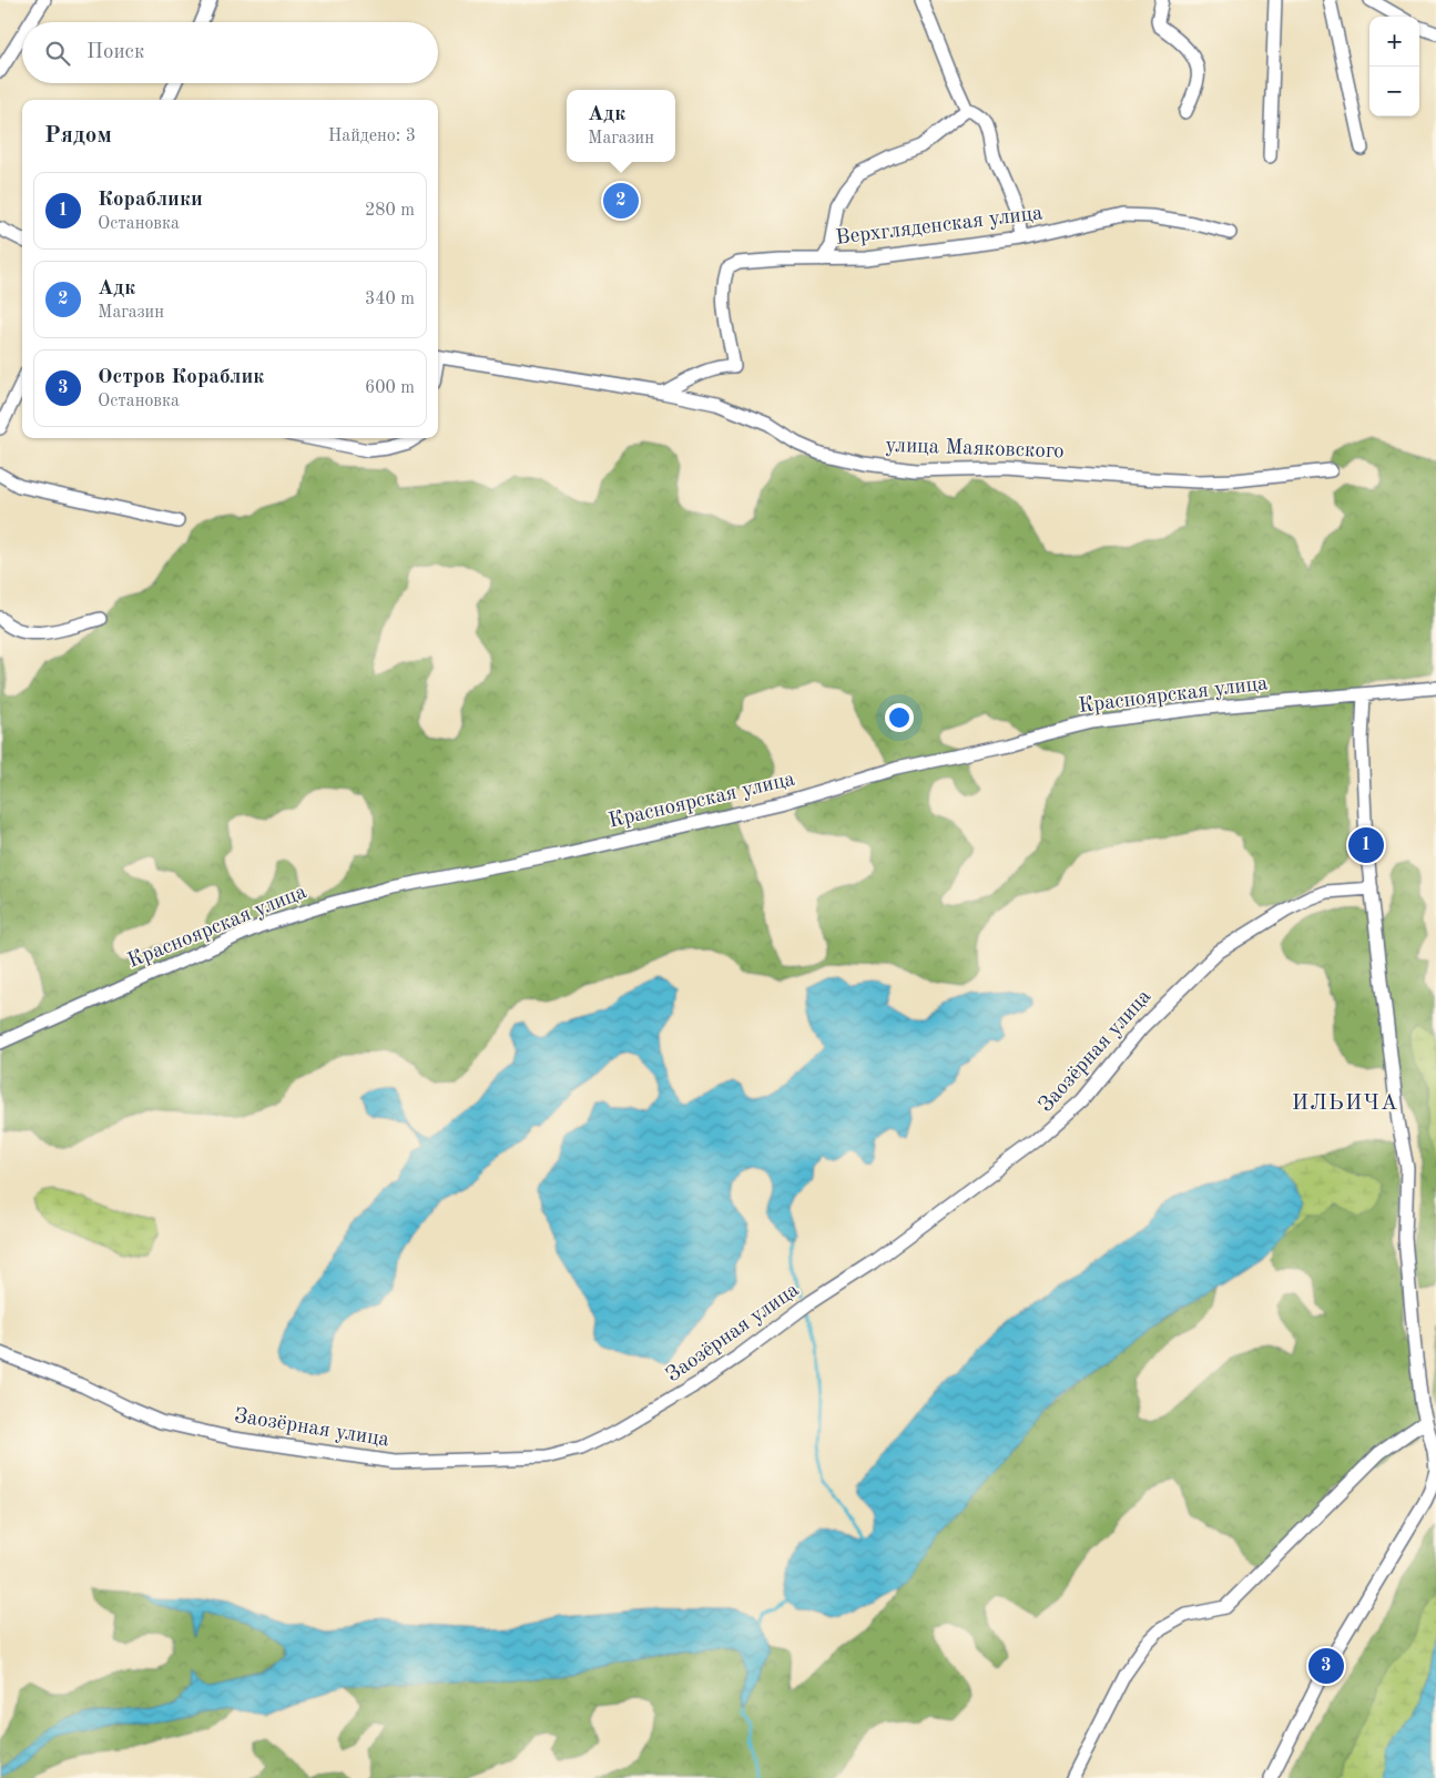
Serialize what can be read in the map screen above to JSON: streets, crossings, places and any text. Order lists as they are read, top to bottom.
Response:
{
  "streets": {
    "street": [
      "Верхгляденская улица",
      "улица Маяковского",
      "Красноярская улица",
      "Заозёрная улица"
    ]
  },
  "crossings": [
    ["Верхгляденская улица", "улица Маяковского"]
  ],
  "districts": ["ИЛЬИЧА"],
  "page": {
    "map_buttons": ["+", "−"],
    "search": "Поиск",
    "popup": ["Адк", "Магазин"],
    "heading": ["Рядом", "Найдено: 3"],
    "list": [
      {
        "mark": "1",
        "name": "Кораблики",
        "note": "Остановка",
        "value": "280 m"
      },
      {
        "mark": "2",
        "name": "Адк",
        "note": "Магазин",
        "value": "340 m"
      },
      {
        "mark": "3",
        "name": "Остров Кораблик",
        "note": "Остановка",
        "value": "600 m"
      }
    ],
    "pins": ["2", "1", "3"]
  }
}
